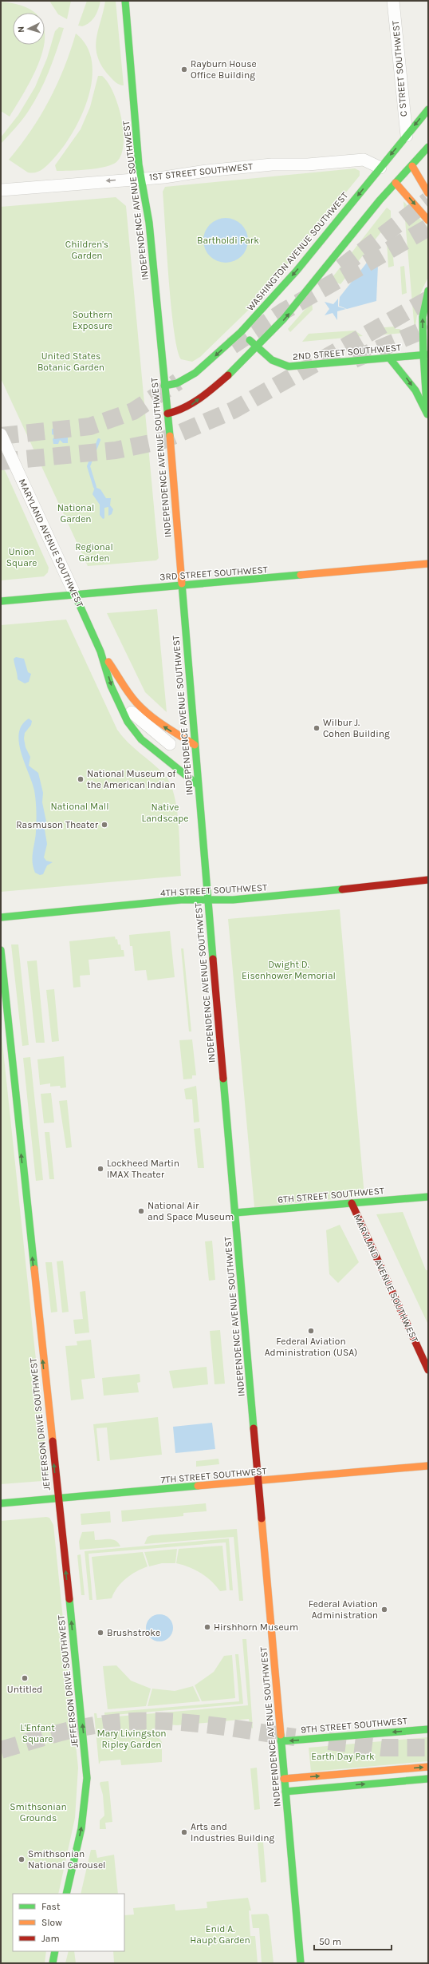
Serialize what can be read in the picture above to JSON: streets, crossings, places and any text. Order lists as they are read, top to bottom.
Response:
{
  "streets": {
    "main road": [
      "INDEPENDENCE AVENUE SOUTHWEST",
      "WASHINGTON AVENUE SOUTHWEST",
      "2ND STREET SOUTHWEST",
      "MARYLAND AVENUE SOUTHWEST",
      "3RD STREET SOUTHWEST",
      "4TH STREET SOUTHWEST",
      "6TH STREET SOUTHWEST",
      "JEFFERSON DRIVE SOUTHWEST",
      "7TH STREET SOUTHWEST",
      "9TH STREET SOUTHWEST"
    ],
    "street": ["C STREET SOUTHWEST", "1ST STREET SOUTHWEST"]
  },
  "crossings": [
    ["C STREET SOUTHWEST", "WASHINGTON AVENUE SOUTHWEST"],
    ["1ST STREET SOUTHWEST", "INDEPENDENCE AVENUE SOUTHWEST"],
    ["1ST STREET SOUTHWEST", "WASHINGTON AVENUE SOUTHWEST"],
    ["INDEPENDENCE AVENUE SOUTHWEST", "WASHINGTON AVENUE SOUTHWEST"],
    ["INDEPENDENCE AVENUE SOUTHWEST", "MARYLAND AVENUE SOUTHWEST"],
    ["INDEPENDENCE AVENUE SOUTHWEST", "3RD STREET SOUTHWEST"],
    ["INDEPENDENCE AVENUE SOUTHWEST", "4TH STREET SOUTHWEST"],
    ["INDEPENDENCE AVENUE SOUTHWEST", "6TH STREET SOUTHWEST"],
    ["INDEPENDENCE AVENUE SOUTHWEST", "7TH STREET SOUTHWEST"],
    ["INDEPENDENCE AVENUE SOUTHWEST", "9TH STREET SOUTHWEST"],
    ["WASHINGTON AVENUE SOUTHWEST", "2ND STREET SOUTHWEST"],
    ["MARYLAND AVENUE SOUTHWEST", "3RD STREET SOUTHWEST"],
    ["MARYLAND AVENUE SOUTHWEST", "6TH STREET SOUTHWEST"],
    ["JEFFERSON DRIVE SOUTHWEST", "7TH STREET SOUTHWEST"]
  ],
  "one_way": ["1ST STREET SOUTHWEST", "JEFFERSON DRIVE SOUTHWEST"],
  "parks": [
    "Bartholdi Park",
    "Children's Garden",
    "Southern Exposure",
    "United States Botanic Garden",
    "National Garden",
    "Regional Garden",
    "Union Square",
    "National Mall",
    "Native Landscape",
    "Dwight D. Eisenhower Memorial",
    "L'Enfant Square",
    "Mary Livingston Ripley Garden",
    "Earth Day Park",
    "Smithsonian Grounds",
    "Enid A. Haupt Garden"
  ],
  "places": [
    "Rayburn House Office Building",
    "Wilbur J. Cohen Building",
    "National Museum of the American Indian",
    "Rasmuson Theater",
    "Lockheed Martin IMAX Theater",
    "National Air and Space Museum",
    "Federal Aviation Administration (USA)",
    "Federal Aviation Administration",
    "Hirshhorn Museum",
    "Brushstroke",
    "Untitled",
    "Arts and Industries Building",
    "Smithsonian National Carousel"
  ],
  "legend": ["Fast", "Slow", "Jam"],
  "scale_bar": "50 m",
  "north": "left"
}
